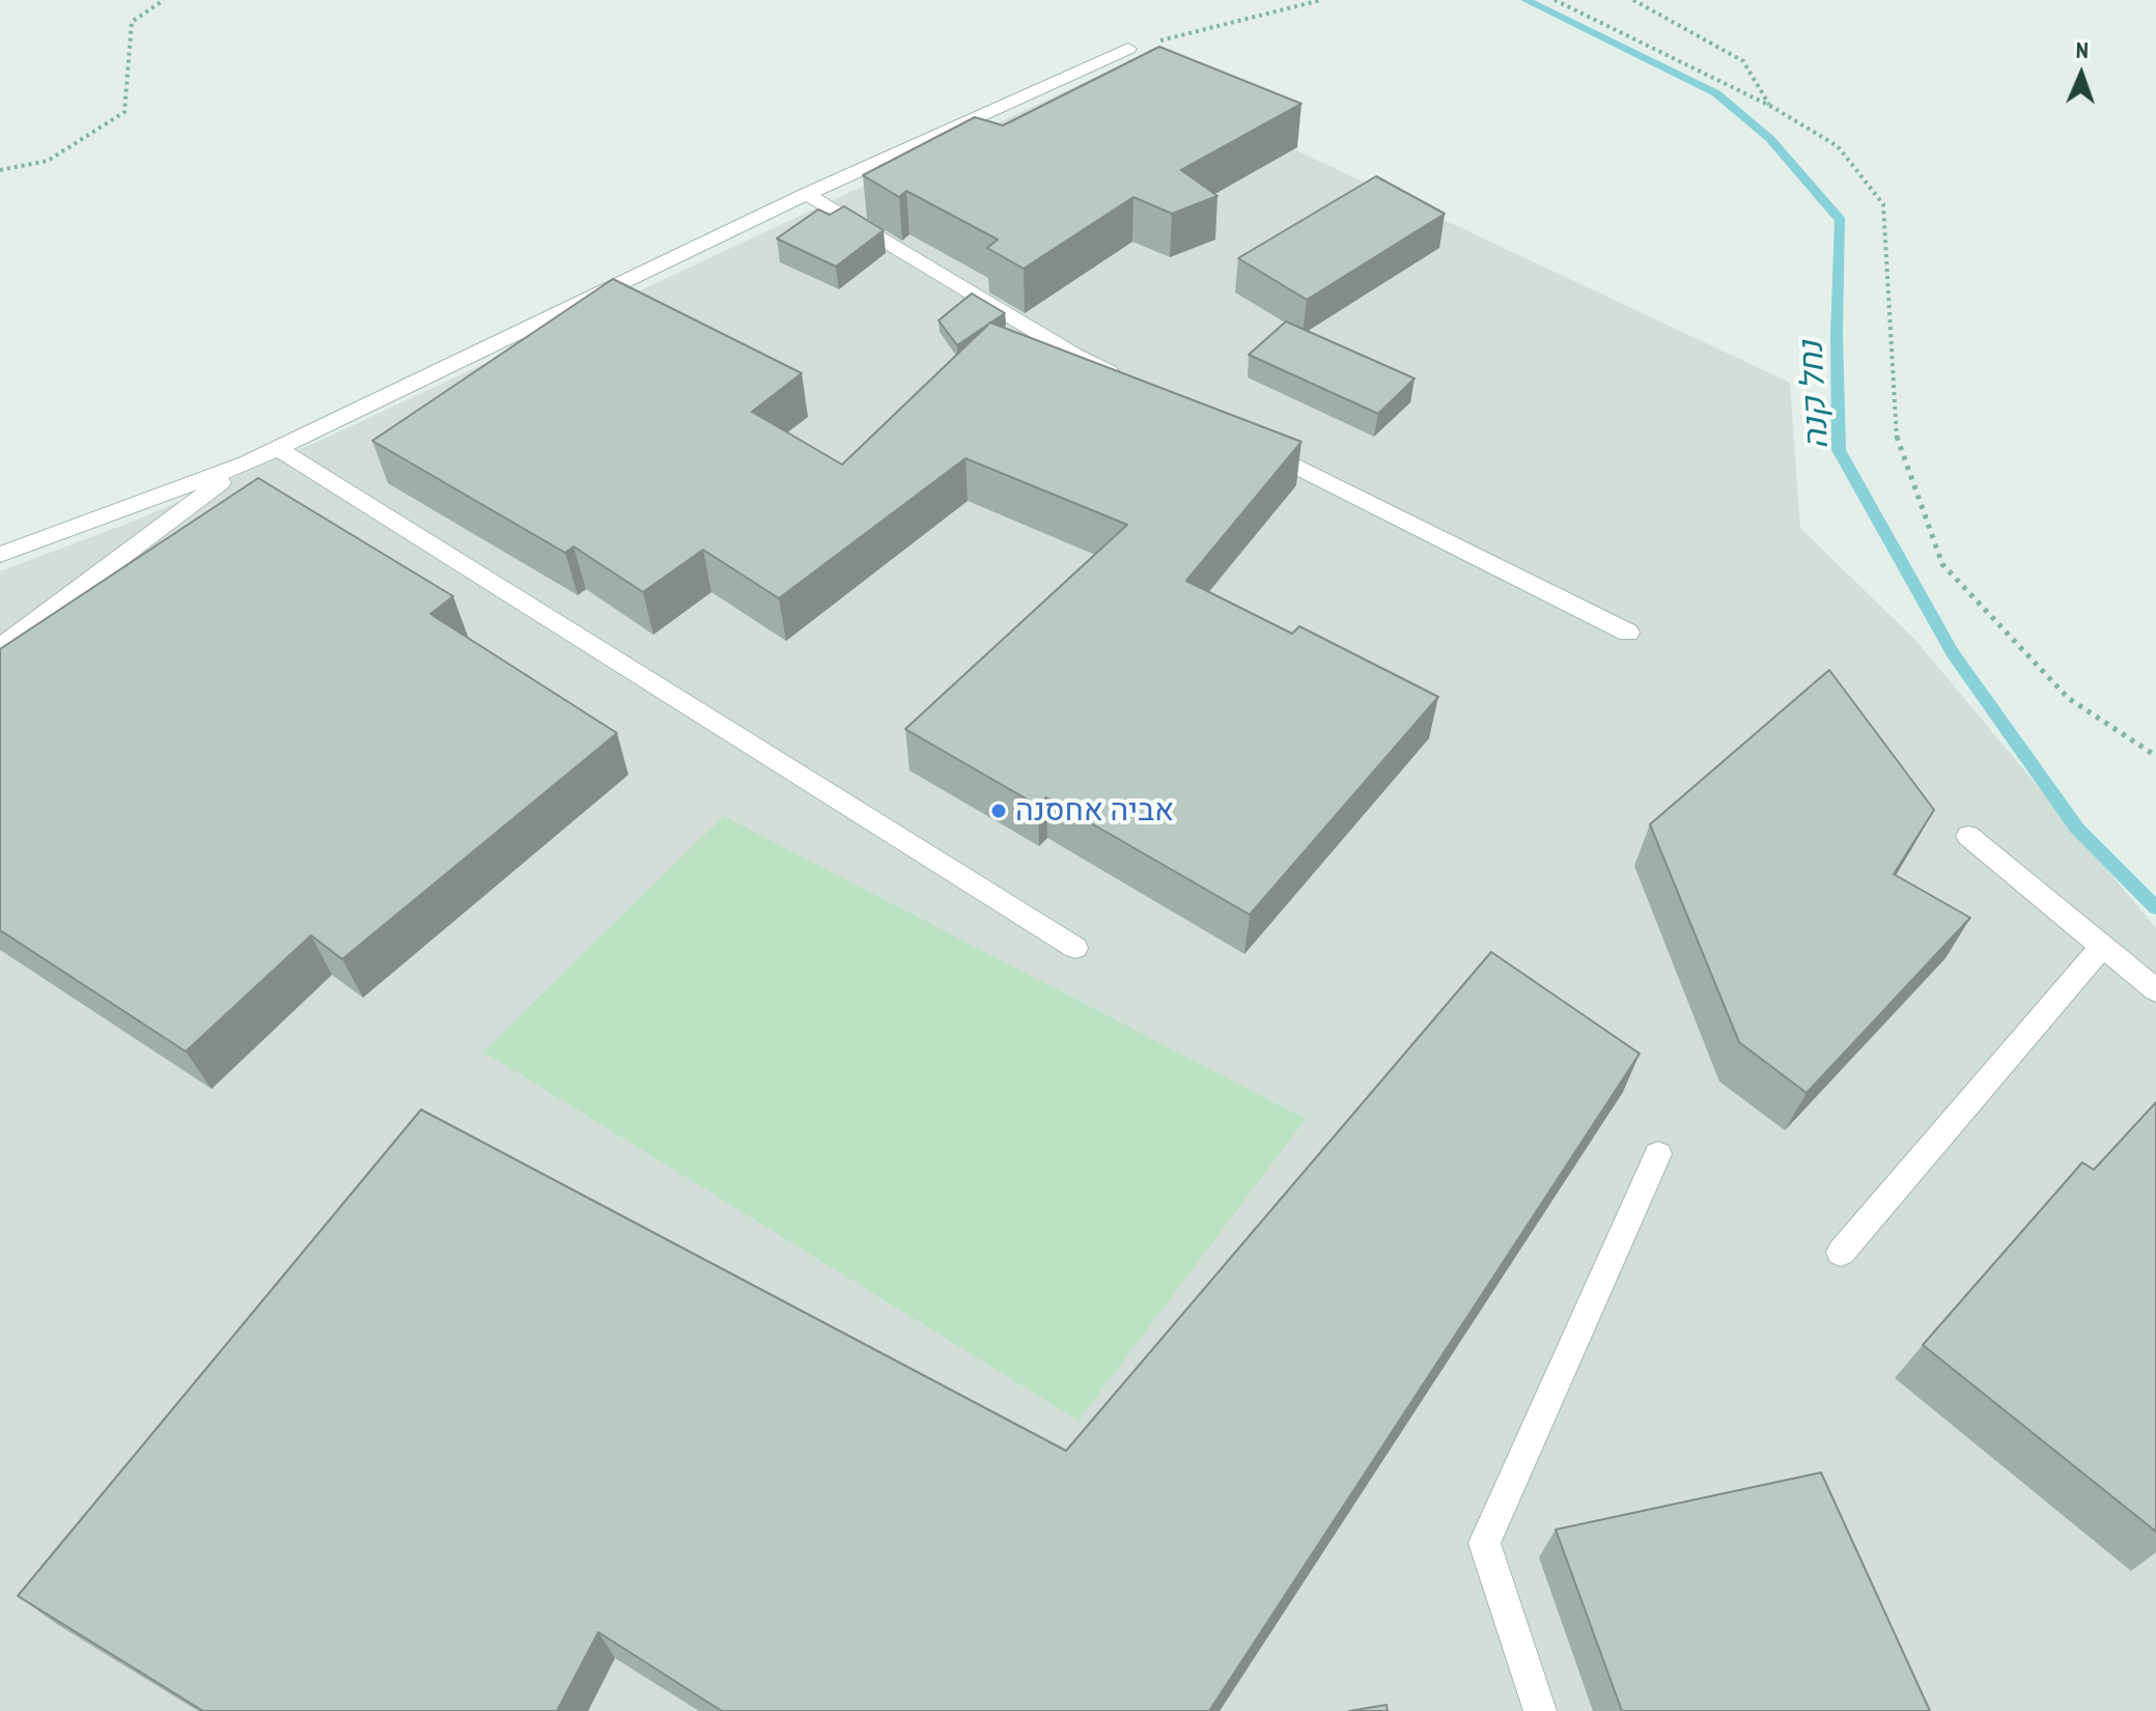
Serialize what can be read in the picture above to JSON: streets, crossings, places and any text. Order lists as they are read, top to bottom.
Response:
{
  "water": ["נחל קנה"],
  "places": ["אביה אחסנה"],
  "north": "top"
}
